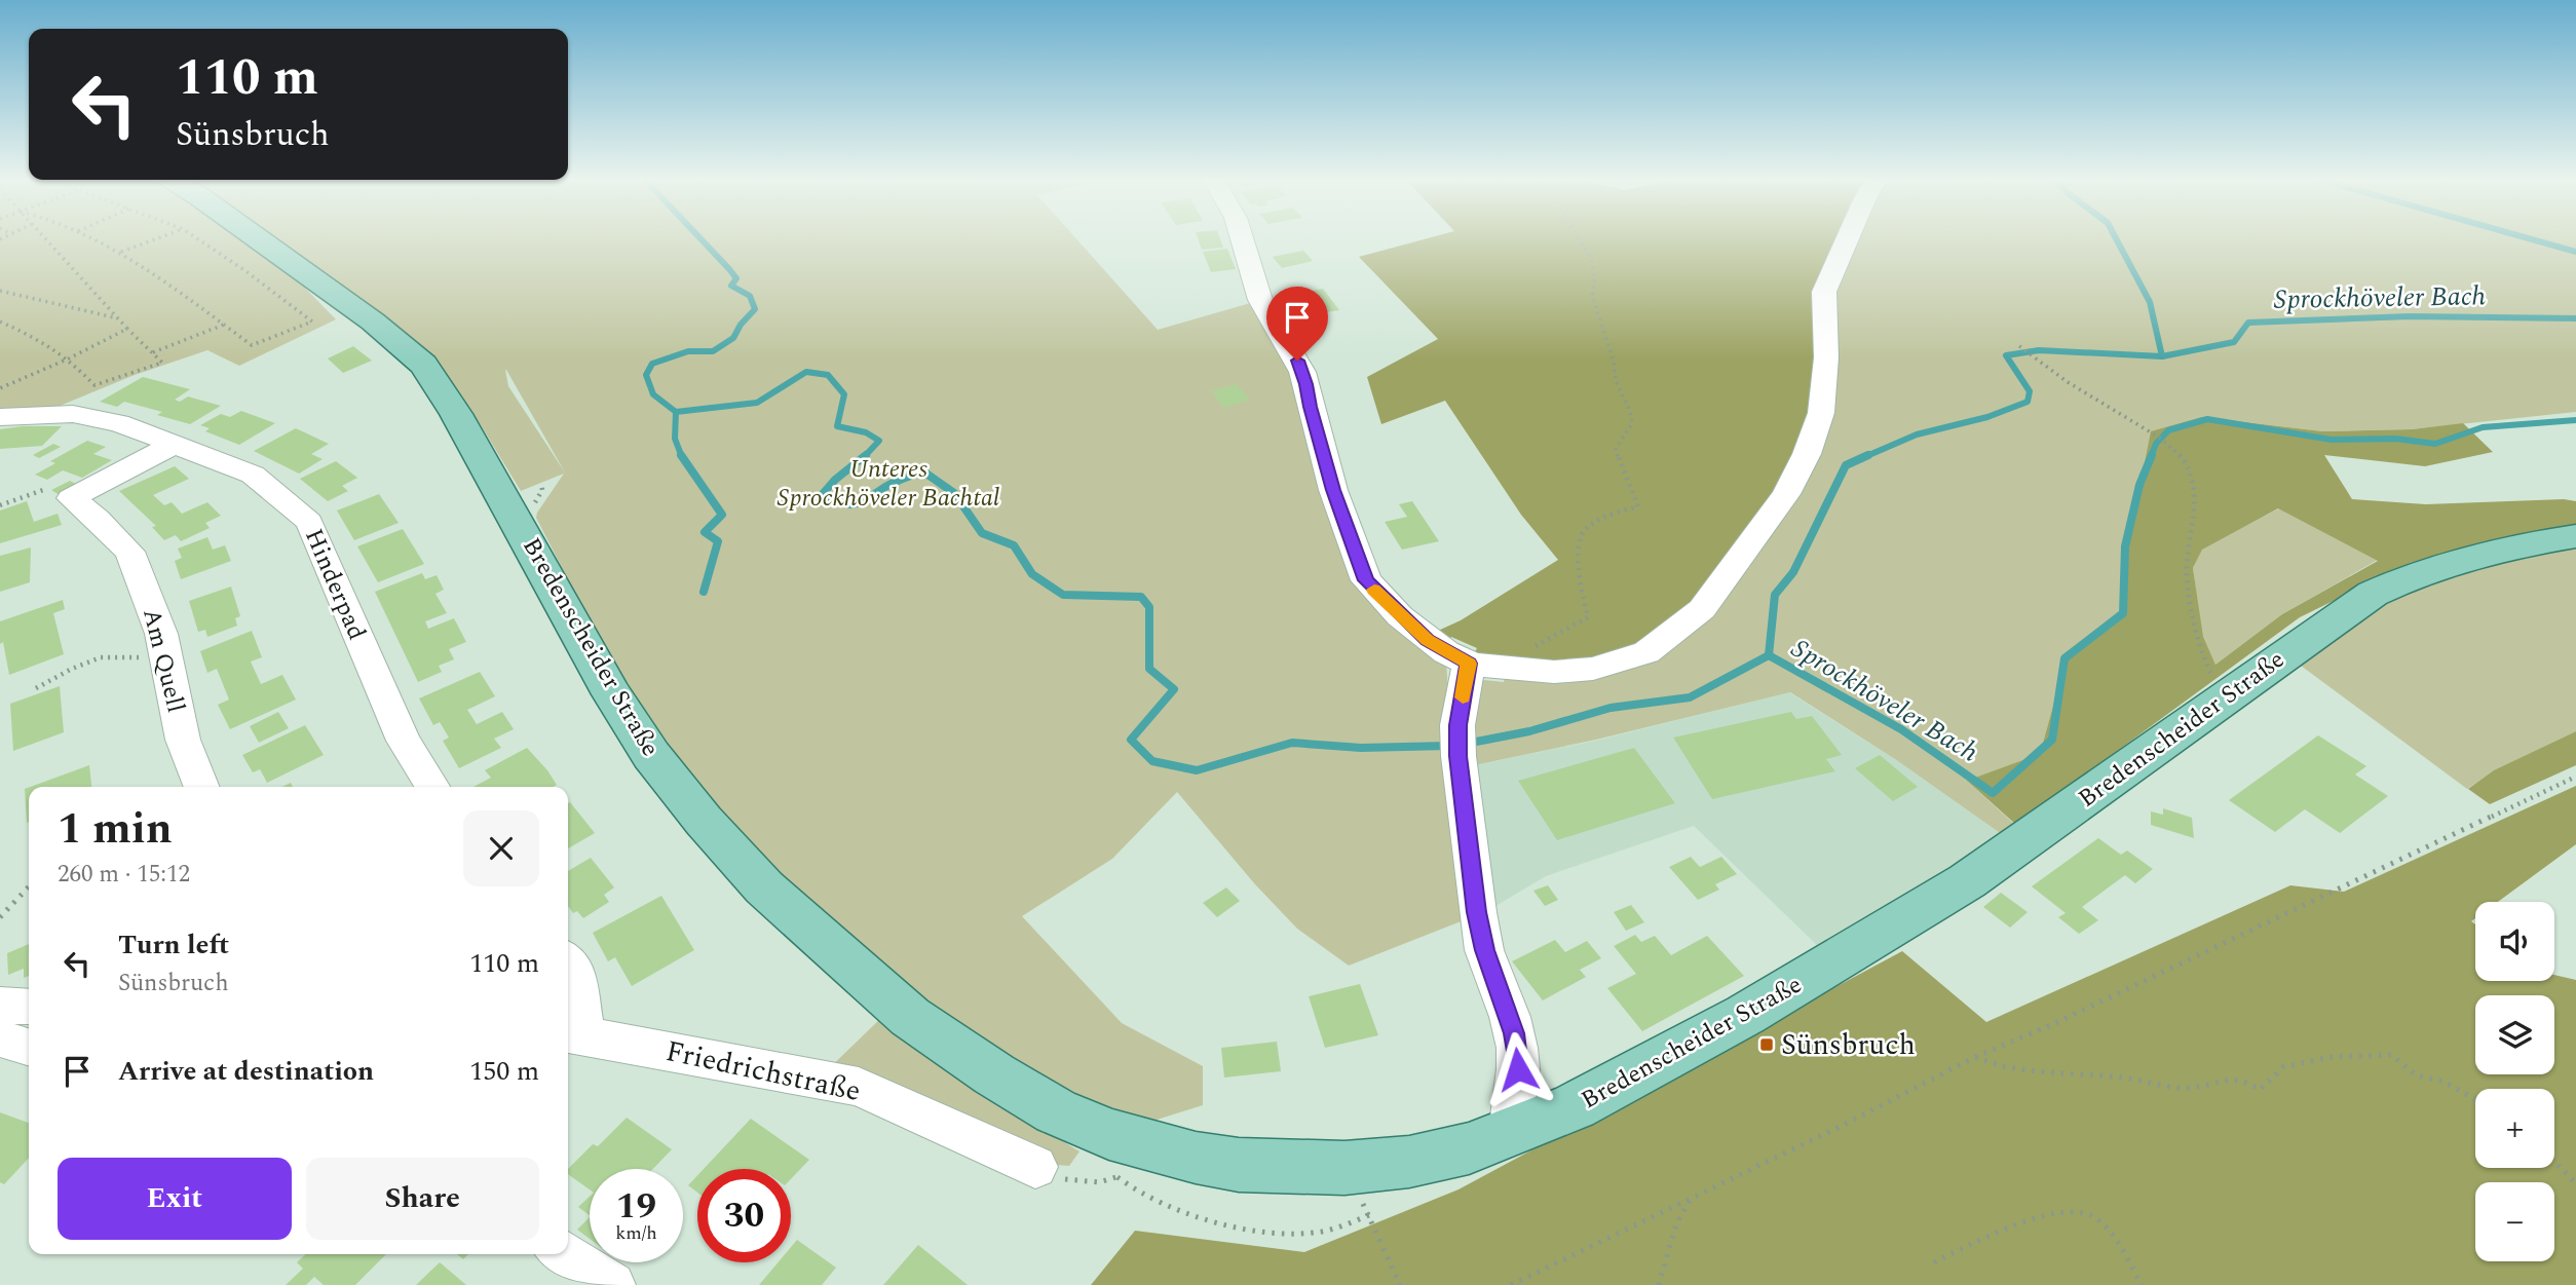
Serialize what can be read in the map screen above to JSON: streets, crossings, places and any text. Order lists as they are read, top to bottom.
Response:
{
  "streets": {
    "main road": ["Bredenscheider Straße"],
    "street": ["Hinderpad", "Am Quell", "Friedrichstraße"]
  },
  "crossings": [
    ["Hinderpad", "Am Quell"]
  ],
  "water": ["Sprockhöveler Bach"],
  "parks": ["Unteres Sprockhöveler Bachtal"],
  "places": {
    "transit": ["Sünsbruch"]
  },
  "page": {
    "turn": ["110 m", "Sünsbruch"],
    "heading": ["1 min", "260 m · 15:12"],
    "map_buttons": ["+", "−"],
    "list": [
      {
        "name": "Turn left",
        "note": "Sünsbruch",
        "value": "110 m"
      },
      {
        "name": "Arrive at destination",
        "value": "150 m"
      }
    ],
    "buttons": ["Exit", "Share"],
    "speed": "19 km/h",
    "limit": "30"
  }
}
